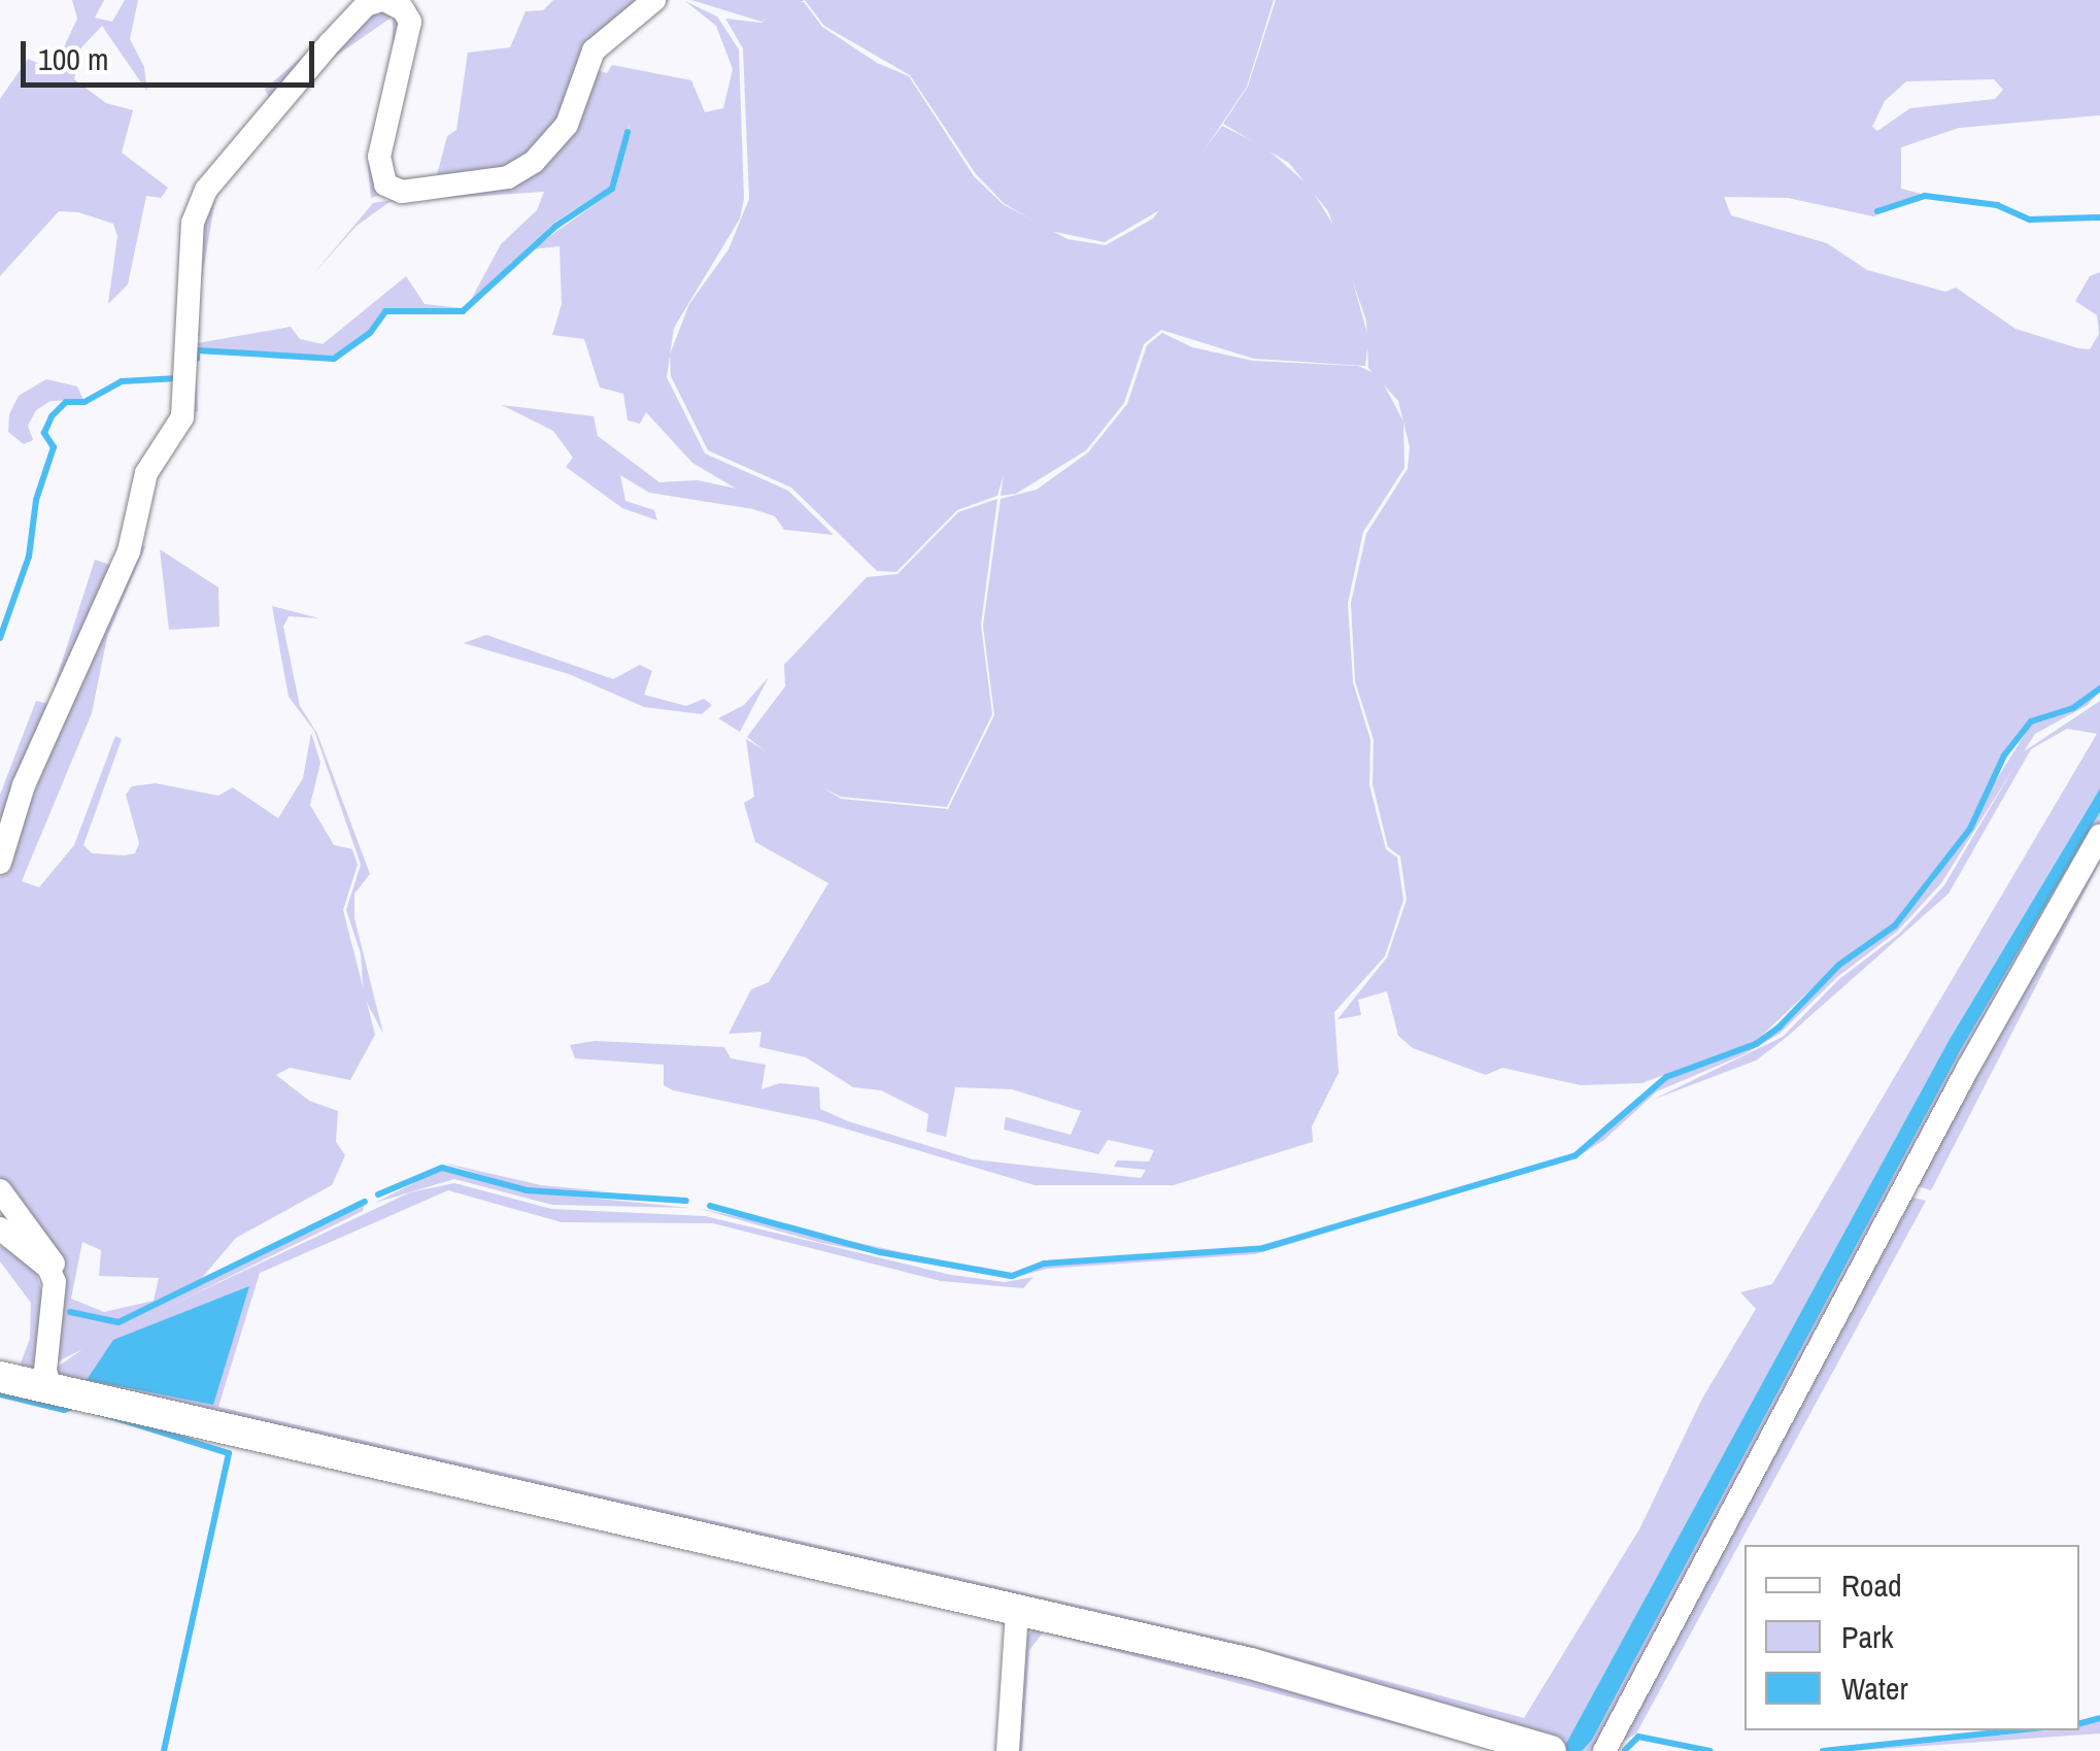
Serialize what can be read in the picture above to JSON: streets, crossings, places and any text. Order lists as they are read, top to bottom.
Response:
{
  "legend": ["Road", "Park", "Water"],
  "scale_bar": "100 m"
}
